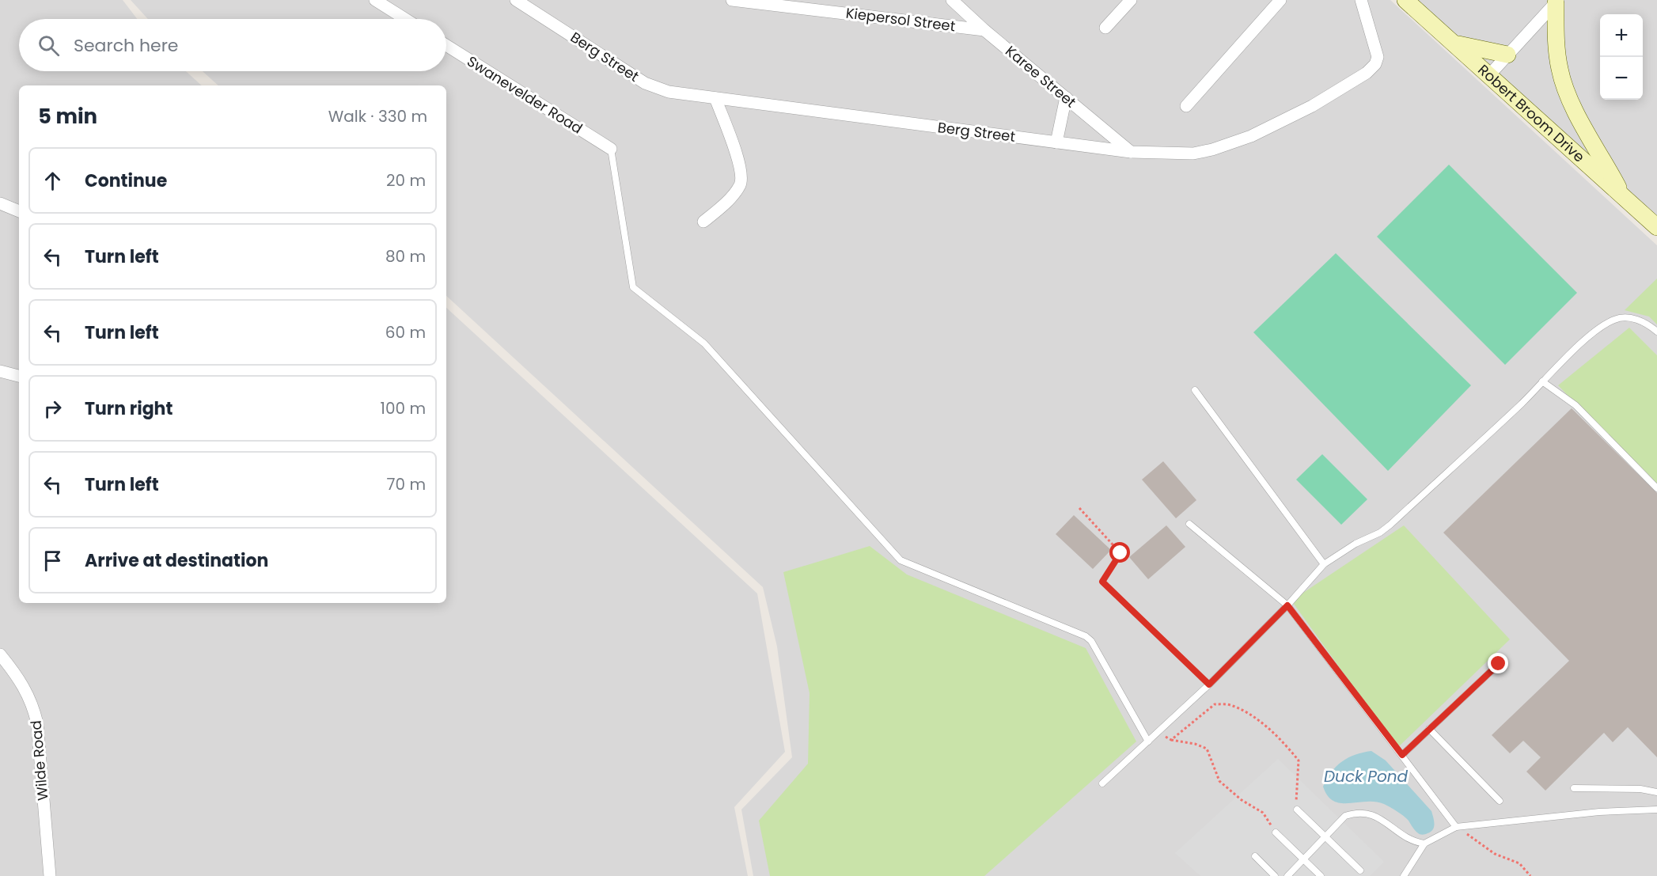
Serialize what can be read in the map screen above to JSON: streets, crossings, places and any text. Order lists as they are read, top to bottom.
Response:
{
  "streets": {
    "street": [
      "Kiepersol Street",
      "Berg Street",
      "Karee Street",
      "Swanevelder Road",
      "Robert Broom Drive",
      "Wilde Road"
    ]
  },
  "crossings": [
    ["Kiepersol Street", "Karee Street"],
    ["Berg Street", "Karee Street"]
  ],
  "water": ["Duck Pond"],
  "page": {
    "map_buttons": ["+", "−"],
    "search": "Search here",
    "heading": ["5 min", "Walk · 330 m"],
    "list": [
      ["Continue", "20 m"],
      ["Turn left", "80 m"],
      ["Turn left", "60 m"],
      ["Turn right", "100 m"],
      ["Turn left", "70 m"],
      "Arrive at destination"
    ]
  }
}
